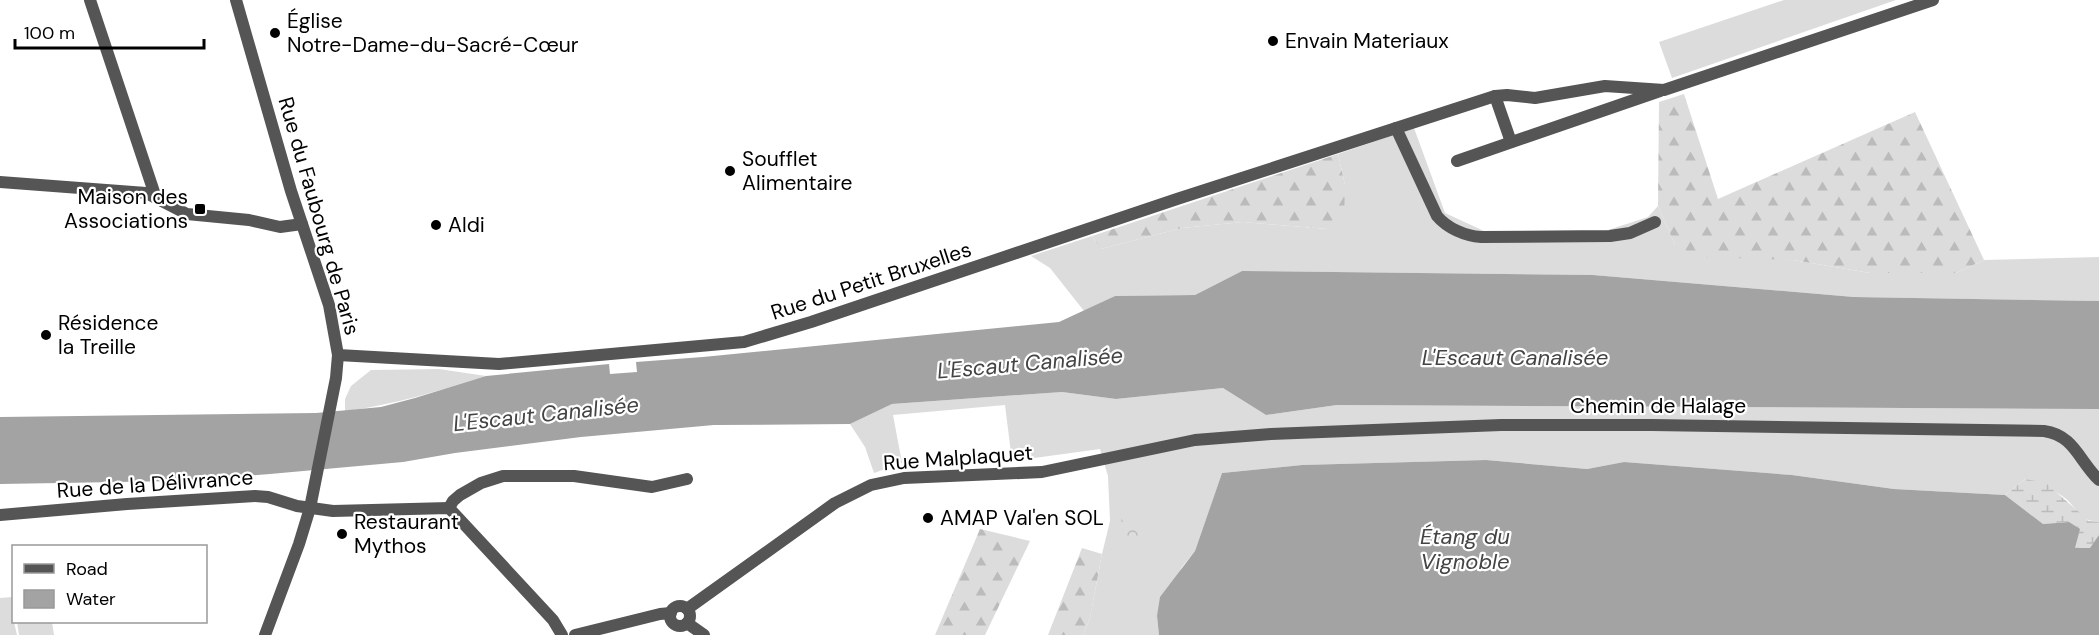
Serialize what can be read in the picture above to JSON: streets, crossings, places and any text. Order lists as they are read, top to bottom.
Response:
{
  "streets": {
    "street": [
      "Rue du Faubourg de Paris",
      "Rue du Petit Bruxelles",
      "Chemin de Halage",
      "Rue Malplaquet",
      "Rue de la Délivrance"
    ]
  },
  "crossings": [
    ["Rue du Faubourg de Paris", "Rue du Petit Bruxelles"],
    ["Rue du Faubourg de Paris", "Rue de la Délivrance"],
    ["Chemin de Halage", "Rue Malplaquet"]
  ],
  "water": ["L'Escaut Canalisée", "Étang du Vignoble"],
  "places": {
    "other": [
      "Église Notre-Dame-du-Sacré-Cœur",
      "Envain Materiaux",
      "Soufflet Alimentaire",
      "Aldi",
      "Résidence la Treille",
      "AMAP Val'en SOL",
      "Restaurant Mythos"
    ],
    "transit": ["Maison des Associations"]
  },
  "legend": ["Road", "Water"],
  "scale_bar": "100 m"
}
